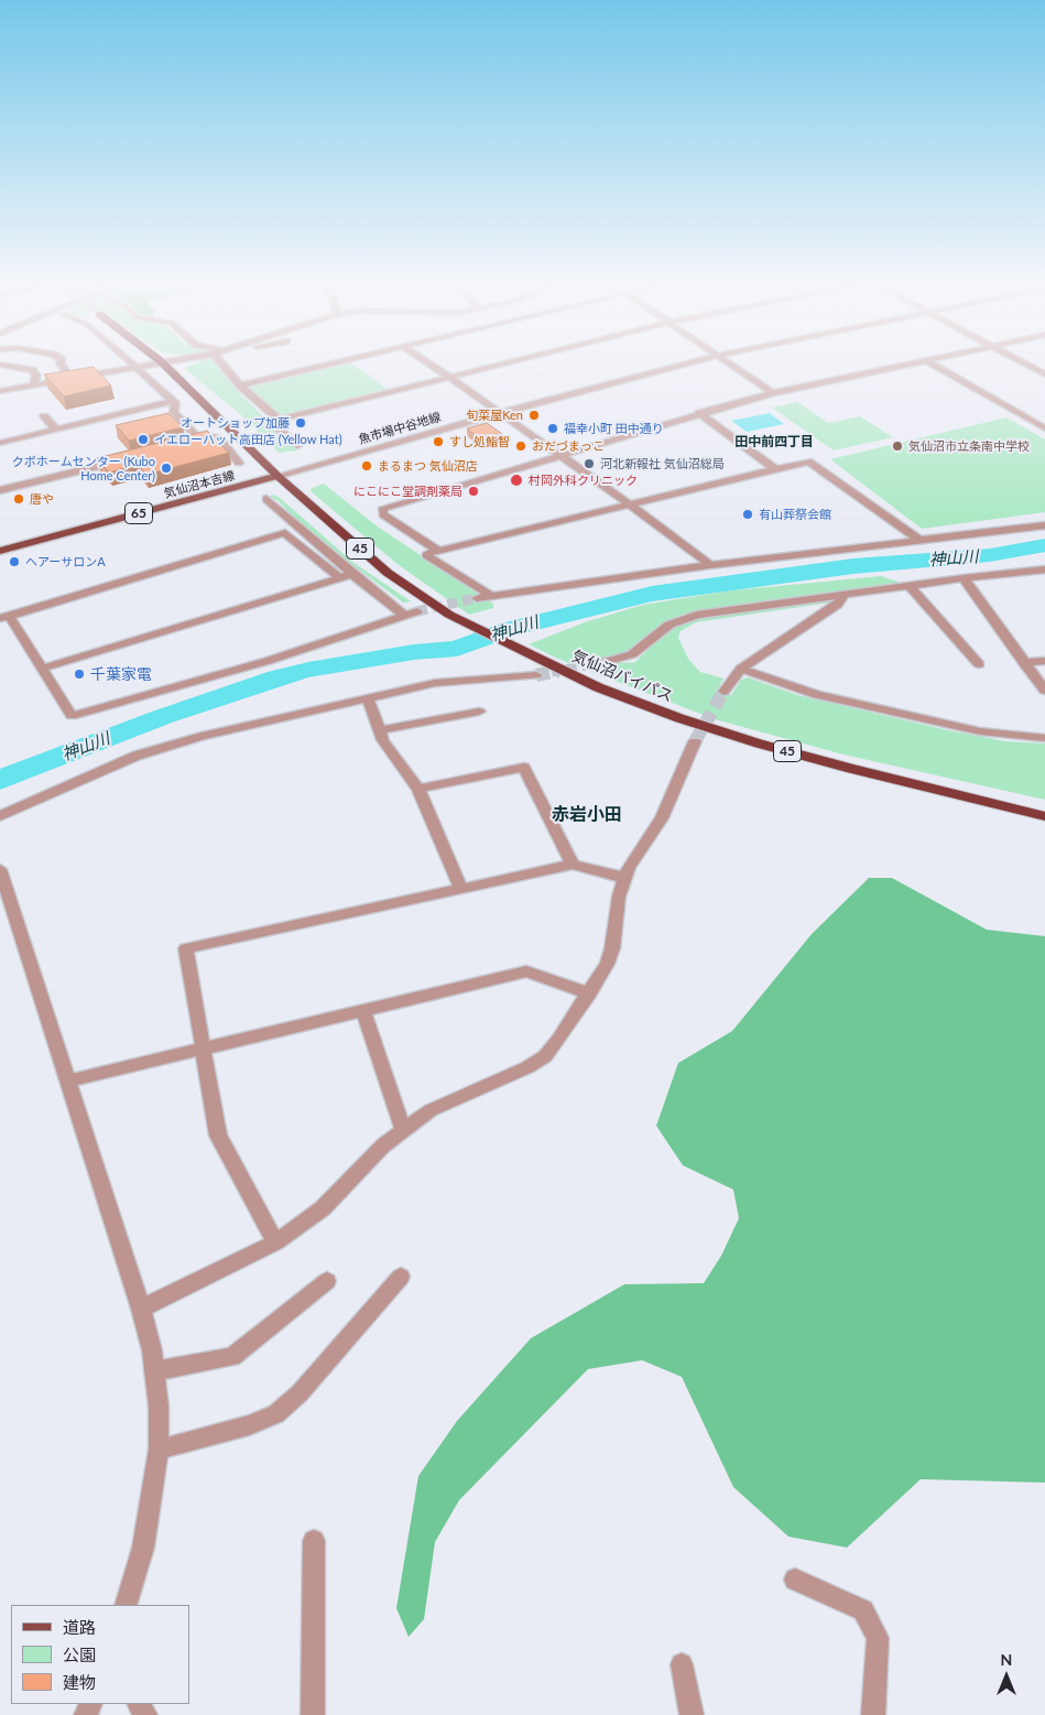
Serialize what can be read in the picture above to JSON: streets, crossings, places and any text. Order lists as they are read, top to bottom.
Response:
{
  "streets": {
    "highway": ["45", "気仙沼バイパス"],
    "main road": ["気仙沼本吉線", "65"],
    "street": ["魚市場中谷地線"]
  },
  "crossings": [
    ["魚市場中谷地線", "気仙沼本吉線"],
    ["魚市場中谷地線", "気仙沼バイパス"],
    ["気仙沼本吉線", "気仙沼バイパス"]
  ],
  "districts": ["田中前四丁目", "赤岩小田"],
  "water": ["神山川"],
  "places": [
    "旬菜屋Ken",
    "オートショップ加藤",
    "福幸小町 田中通り",
    "イエローハット高田店 (Yellow Hat)",
    "すし処鮨智",
    "おだづまっこ",
    "気仙沼市立条南中学校",
    "河北新報社 気仙沼総局",
    "まるまつ 気仙沼店",
    "クボホームセンター (Kubo Home Center)",
    "村岡外科クリニック",
    "にこにこ堂調剤薬局",
    "唐や",
    "有山葬祭会館",
    "ヘアーサロンA",
    "千葉家電"
  ],
  "legend": ["道路", "公園", "建物"],
  "north": "top"
}
